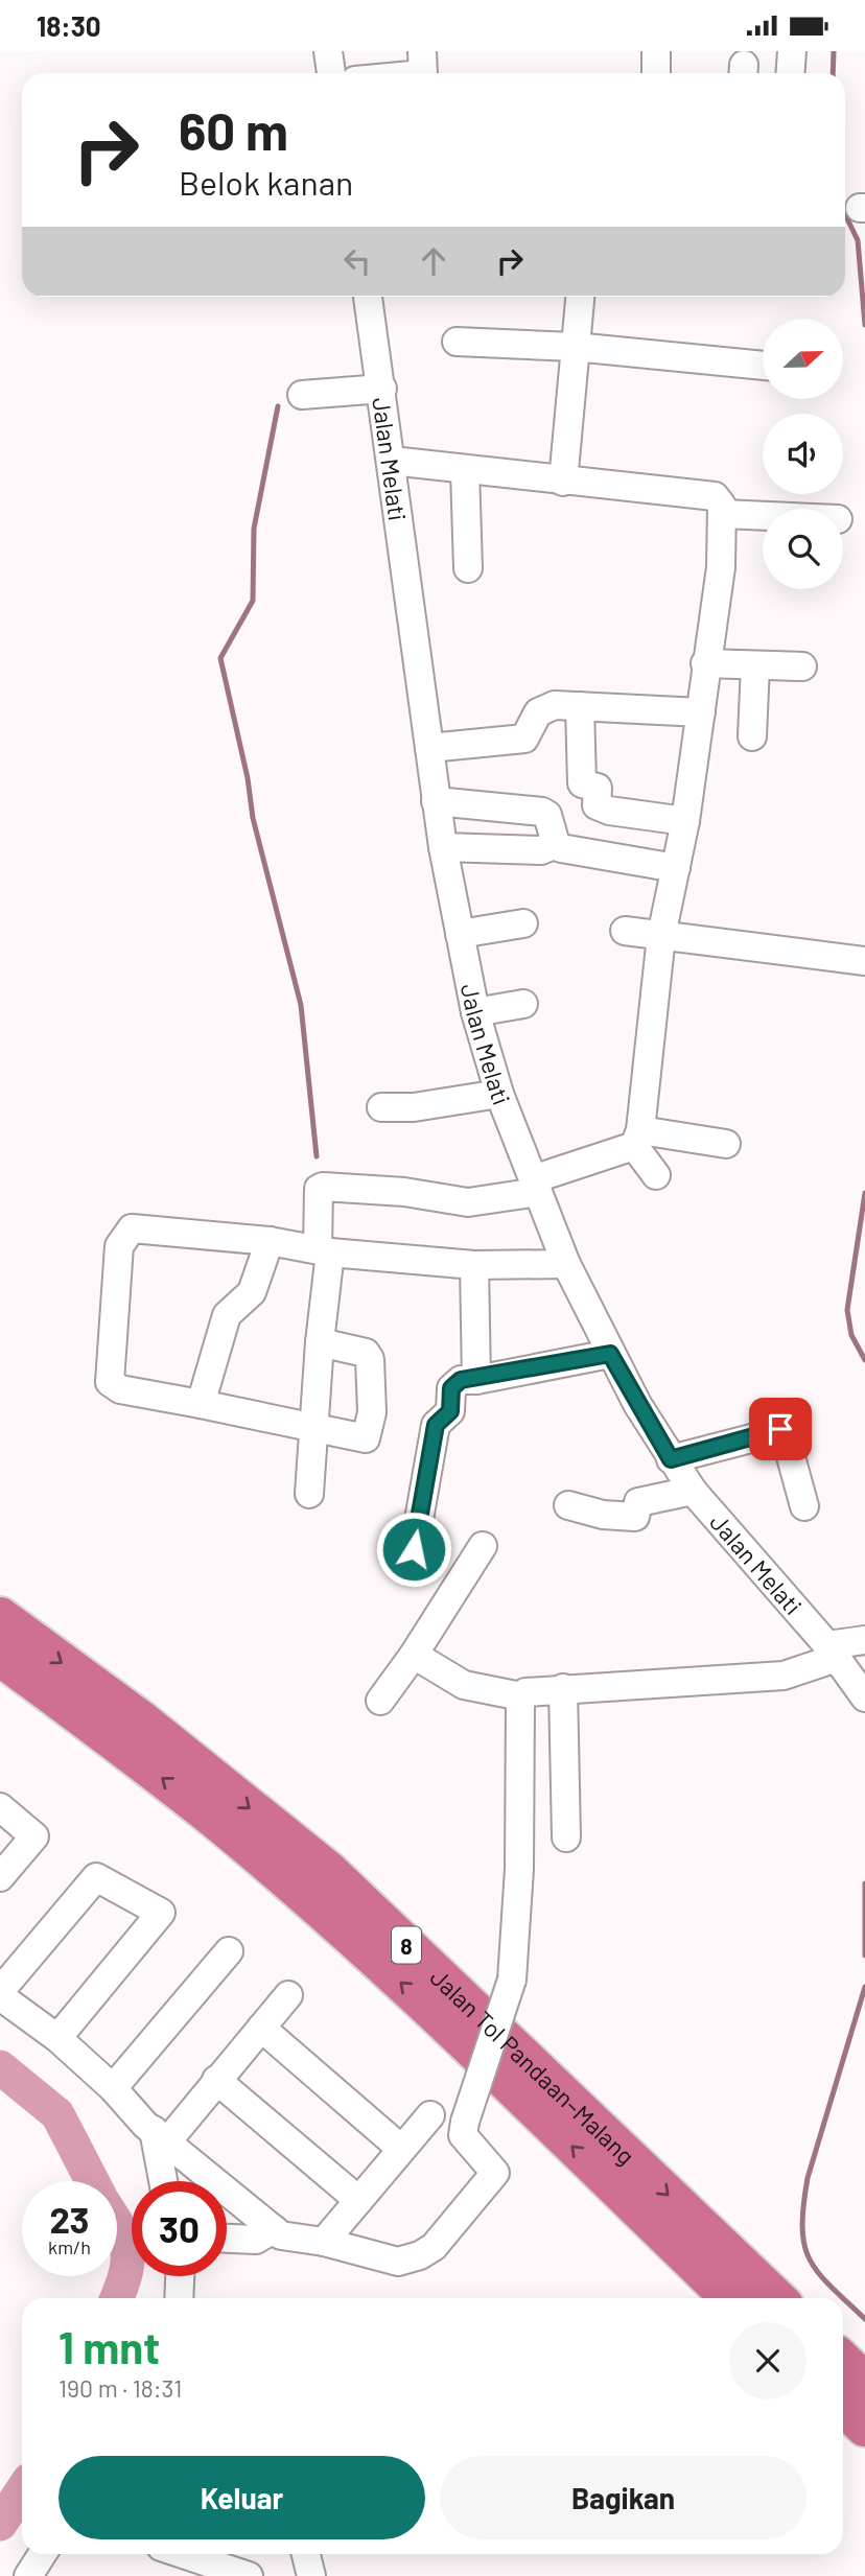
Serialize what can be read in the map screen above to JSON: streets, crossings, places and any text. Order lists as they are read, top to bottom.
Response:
{
  "streets": {
    "highway": ["8", "Jalan Tol Pandaan–Malang"],
    "street": ["Jalan Melati"]
  },
  "north": "right",
  "page": {
    "status": "18:30",
    "turn": ["60 m", "Belok kanan"],
    "speed": "23 km/h",
    "limit": "30",
    "heading": ["1 mnt", "190 m · 18:31"],
    "buttons": ["Keluar", "Bagikan"]
  }
}
